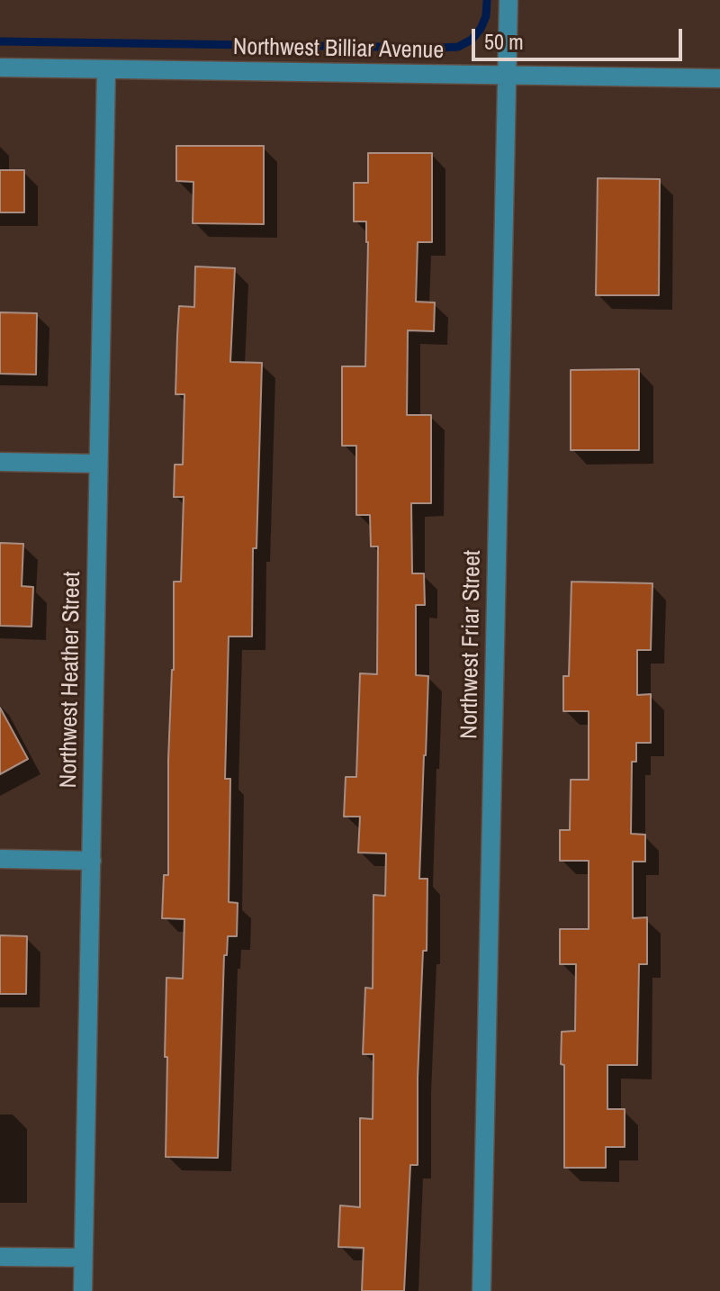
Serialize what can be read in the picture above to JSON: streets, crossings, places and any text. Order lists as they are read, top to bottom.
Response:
{
  "streets": {
    "street": ["Northwest Billiar Avenue", "Northwest Friar Street", "Northwest Heather Street"]
  },
  "crossings": [
    ["Northwest Billiar Avenue", "Northwest Friar Street"],
    ["Northwest Billiar Avenue", "Northwest Heather Street"]
  ],
  "scale_bar": "50 m"
}
